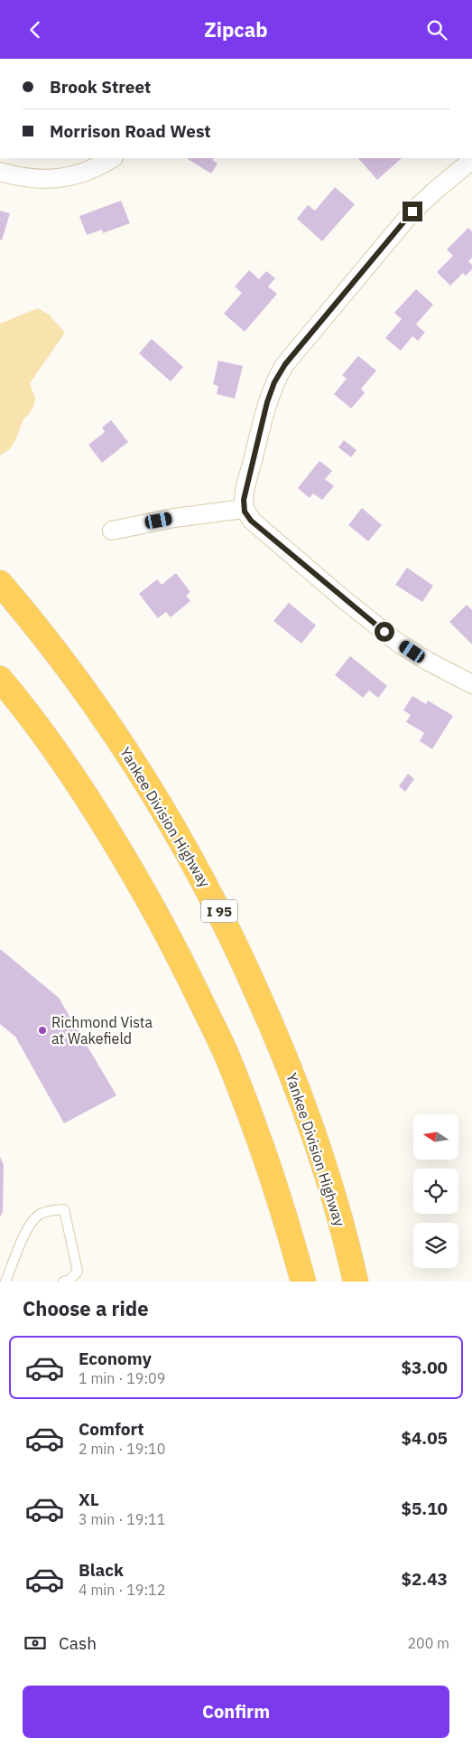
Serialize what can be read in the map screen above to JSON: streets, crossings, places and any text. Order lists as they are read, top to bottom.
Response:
{
  "streets": {
    "highway": ["Yankee Division Highway", "I 95"]
  },
  "places": ["Richmond Vista at Wakefield"],
  "north": "left",
  "page": {
    "header": "Zipcab",
    "banner": ["Brook Street", "Morrison Road West"],
    "heading": "Choose a ride",
    "list": [
      {
        "name": "Economy",
        "note": "1 min · 19:09",
        "value": "$3.00"
      },
      {
        "name": "Comfort",
        "note": "2 min · 19:10",
        "value": "$4.05"
      },
      {
        "name": "XL",
        "note": "3 min · 19:11",
        "value": "$5.10"
      },
      {
        "name": "Black",
        "note": "4 min · 19:12",
        "value": "$2.43"
      }
    ],
    "pay": ["Cash", "200 m"],
    "buttons": "Confirm"
  }
}
